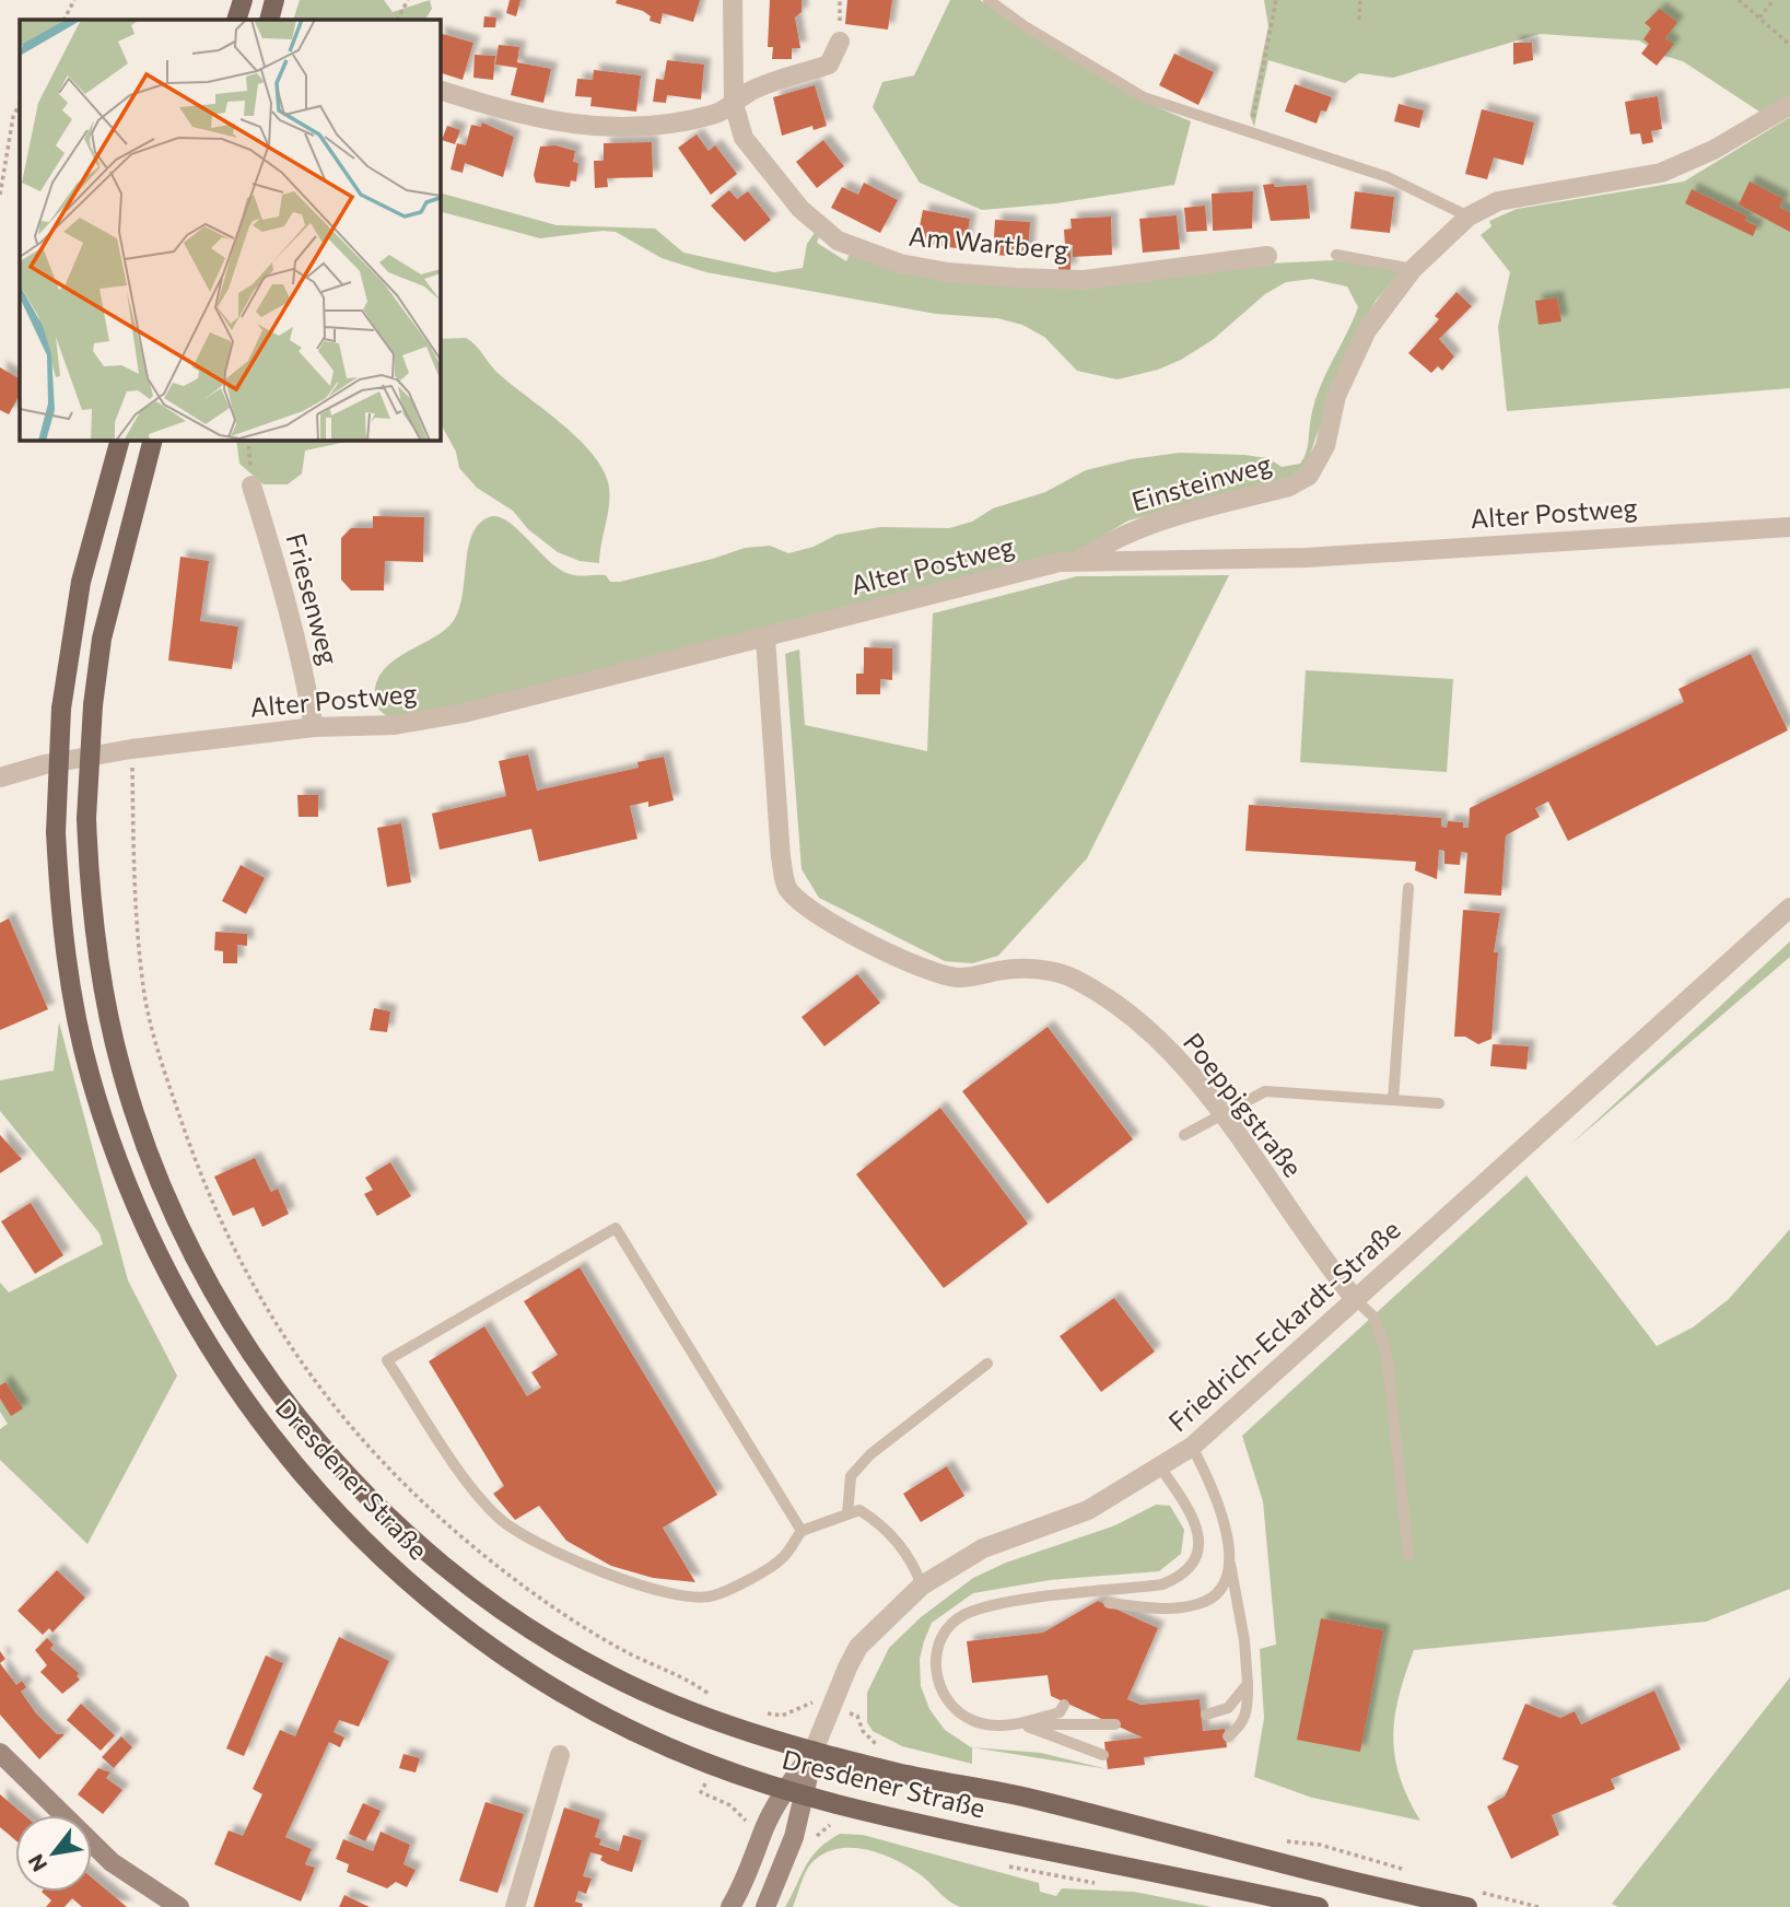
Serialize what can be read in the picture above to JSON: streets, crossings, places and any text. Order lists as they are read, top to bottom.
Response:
{
  "streets": {
    "main road": ["Dresdener Straße"],
    "street": [
      "Am Wartberg",
      "Einsteinweg",
      "Alter Postweg",
      "Friesenweg",
      "Poeppigstraße",
      "Friedrich-Eckardt-Straße"
    ]
  },
  "crossings": [
    ["Einsteinweg", "Alter Postweg"],
    ["Alter Postweg", "Friesenweg"],
    ["Alter Postweg", "Poeppigstraße"],
    ["Poeppigstraße", "Friedrich-Eckardt-Straße"]
  ],
  "north": "bottom left"
}
